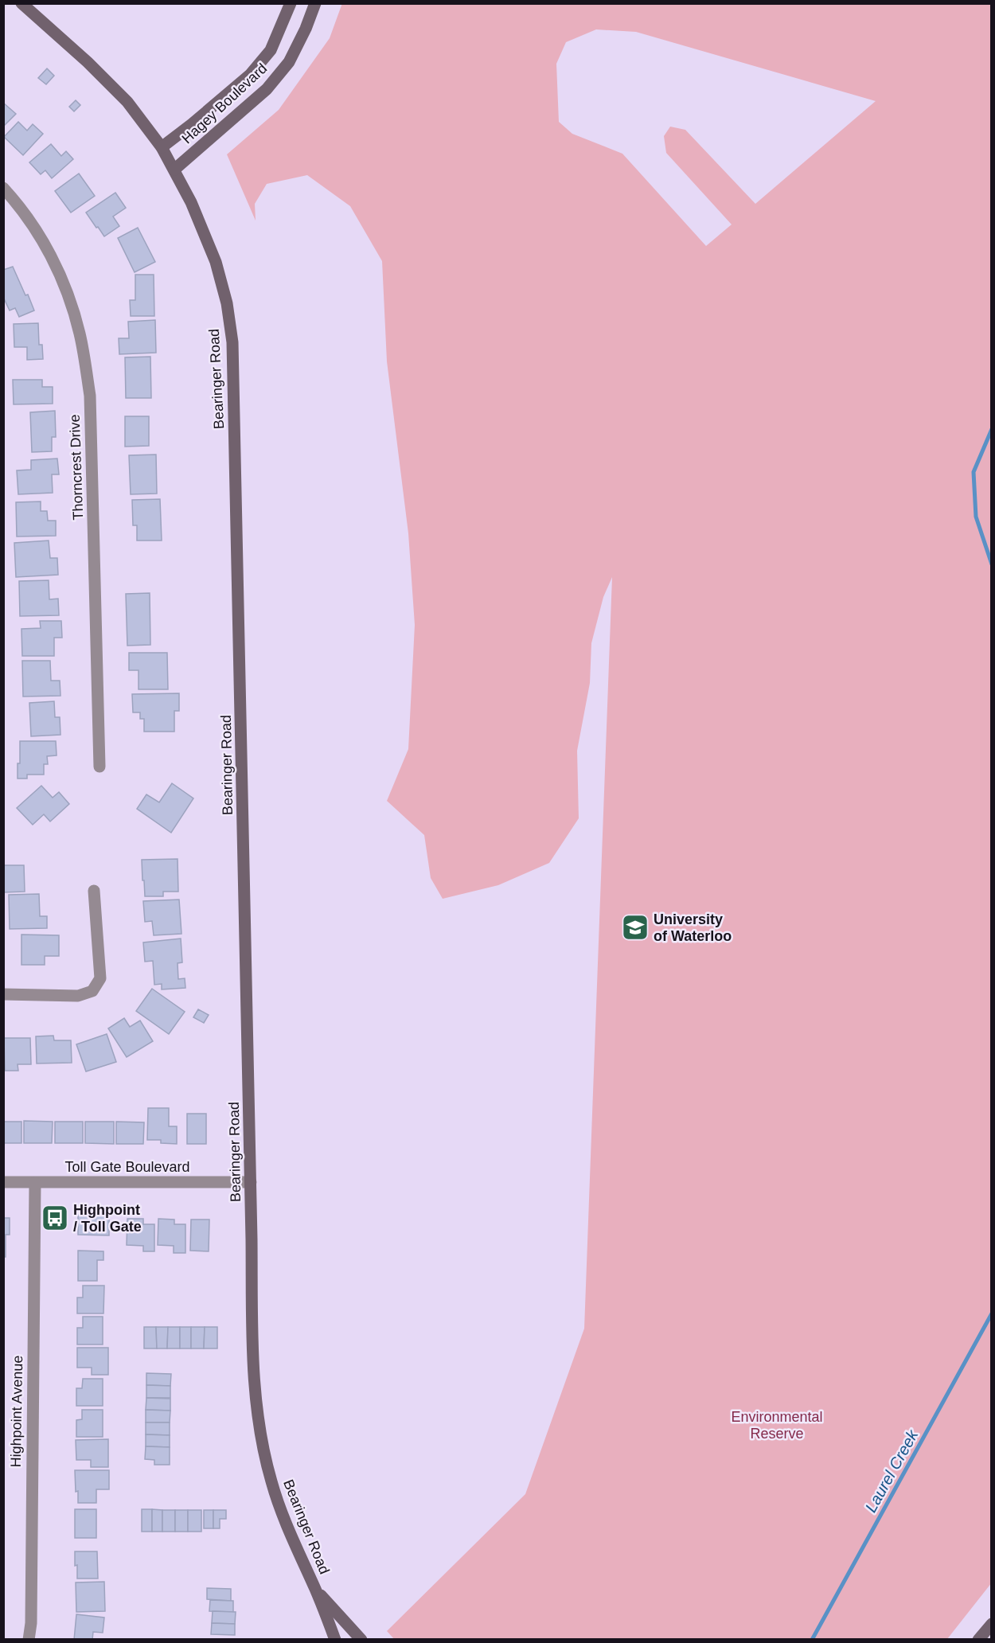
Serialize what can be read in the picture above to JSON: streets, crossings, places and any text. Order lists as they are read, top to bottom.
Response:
{
  "streets": {
    "street": [
      "Hagey Boulevard",
      "Bearinger Road",
      "Thorncrest Drive",
      "Toll Gate Boulevard",
      "Highpoint Avenue"
    ]
  },
  "crossings": [
    ["Hagey Boulevard", "Bearinger Road"],
    ["Bearinger Road", "Toll Gate Boulevard"],
    ["Toll Gate Boulevard", "Highpoint Avenue"]
  ],
  "water": ["Laurel Creek"],
  "parks": ["Environmental Reserve"],
  "places": {
    "school or university": ["University of Waterloo"],
    "bus stop": ["Highpoint / Toll Gate"]
  }
}
